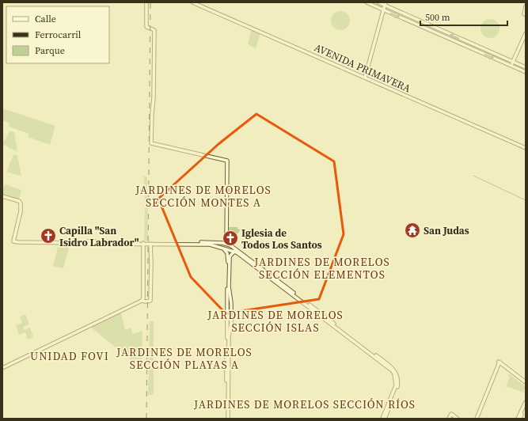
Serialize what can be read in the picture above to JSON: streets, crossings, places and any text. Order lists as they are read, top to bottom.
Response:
{
  "streets": {
    "street": ["AVENIDA PRIMAVERA"]
  },
  "districts": [
    "JARDINES DE MORELOS SECCIÓN MONTES A",
    "JARDINES DE MORELOS SECCIÓN ELEMENTOS",
    "JARDINES DE MORELOS SECCIÓN ISLAS",
    "JARDINES DE MORELOS SECCIÓN PLAYAS A",
    "UNIDAD FOVI",
    "JARDINES DE MORELOS SECCIÓN RÍOS"
  ],
  "places": {
    "temple": ["San Judas"],
    "church": ["Capilla \"San Isidro Labrador\"", "Iglesia de Todos Los Santos"]
  },
  "legend": ["Calle", "Ferrocarril", "Parque"],
  "scale_bar": "500 m"
}
